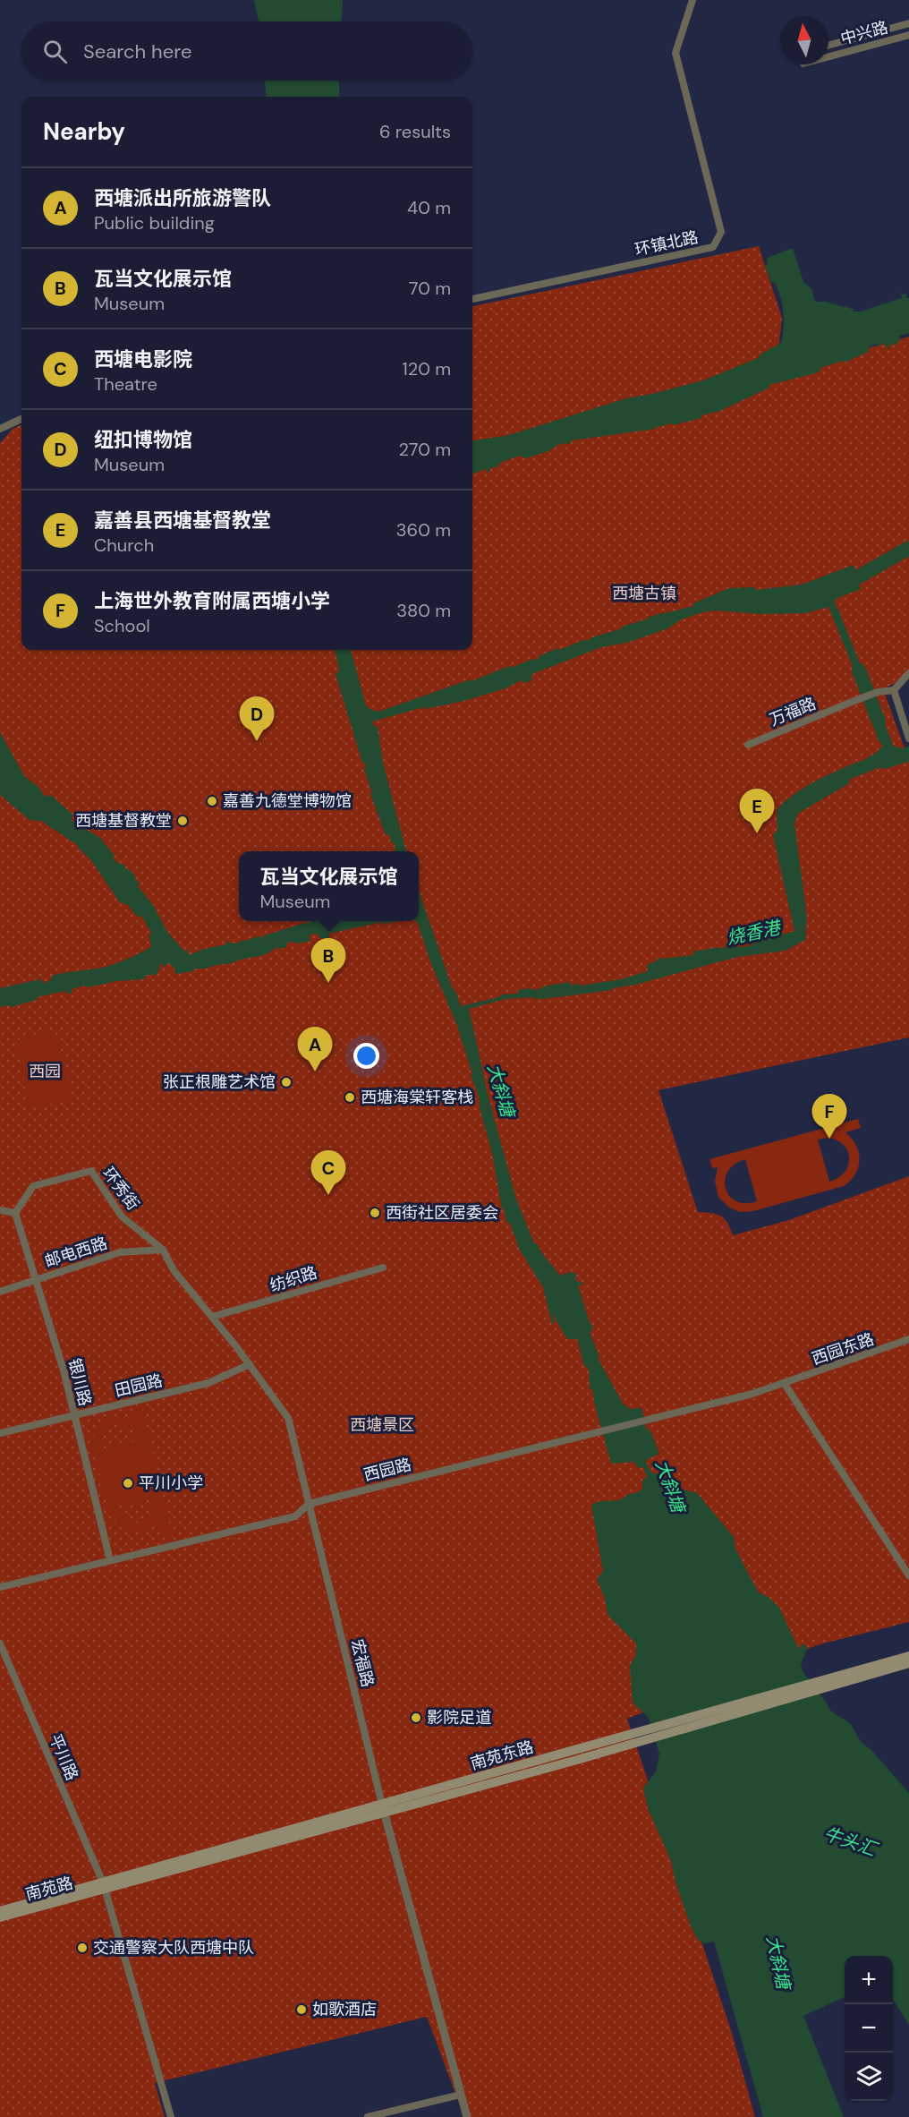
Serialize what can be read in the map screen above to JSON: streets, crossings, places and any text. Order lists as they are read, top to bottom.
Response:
{
  "streets": {
    "main road": ["南苑东路", "南苑路"],
    "street": [
      "中兴路",
      "环镇北路",
      "万福路",
      "环秀街",
      "邮电西路",
      "纺织路",
      "西园东路",
      "银川路",
      "田园路",
      "西园路",
      "宏福路",
      "平川路"
    ]
  },
  "crossings": [
    ["环秀街", "邮电西路"],
    ["环秀街", "银川路"],
    ["环秀街", "宏福路"],
    ["邮电西路", "银川路"],
    ["邮电西路", "宏福路"],
    ["纺织路", "宏福路"],
    ["西园东路", "西园路"],
    ["银川路", "田园路"],
    ["银川路", "西园路"],
    ["田园路", "宏福路"],
    ["西园路", "宏福路"],
    ["宏福路", "南苑东路"],
    ["南苑东路", "平川路"],
    ["南苑东路", "南苑路"],
    ["平川路", "南苑路"]
  ],
  "water": ["烧香港", "大斜塘", "牛头汇"],
  "parks": ["西塘古镇", "西园", "西塘景区"],
  "places": [
    "嘉善九德堂博物馆",
    "西塘基督教堂",
    "张正根雕艺术馆",
    "西塘海棠轩客栈",
    "西街社区居委会",
    "平川小学",
    "影院足道",
    "交通警察大队西塘中队",
    "如歌酒店"
  ],
  "north": "top",
  "page": {
    "search": "Search here",
    "heading": ["Nearby", "6 results"],
    "list": [
      {
        "mark": "A",
        "name": "西塘派出所旅游警队",
        "note": "Public building",
        "value": "40 m"
      },
      {
        "mark": "B",
        "name": "瓦当文化展示馆",
        "note": "Museum",
        "value": "70 m"
      },
      {
        "mark": "C",
        "name": "西塘电影院",
        "note": "Theatre",
        "value": "120 m"
      },
      {
        "mark": "D",
        "name": "纽扣博物馆",
        "note": "Museum",
        "value": "270 m"
      },
      {
        "mark": "E",
        "name": "嘉善县西塘基督教堂",
        "note": "Church",
        "value": "360 m"
      },
      {
        "mark": "F",
        "name": "上海世外教育附属西塘小学",
        "note": "School",
        "value": "380 m"
      }
    ],
    "pins": [
      "D",
      "E",
      "B",
      "A",
      "F",
      "C"
    ],
    "popup": ["瓦当文化展示馆", "Museum"],
    "map_buttons": ["+", "−"]
  }
}
